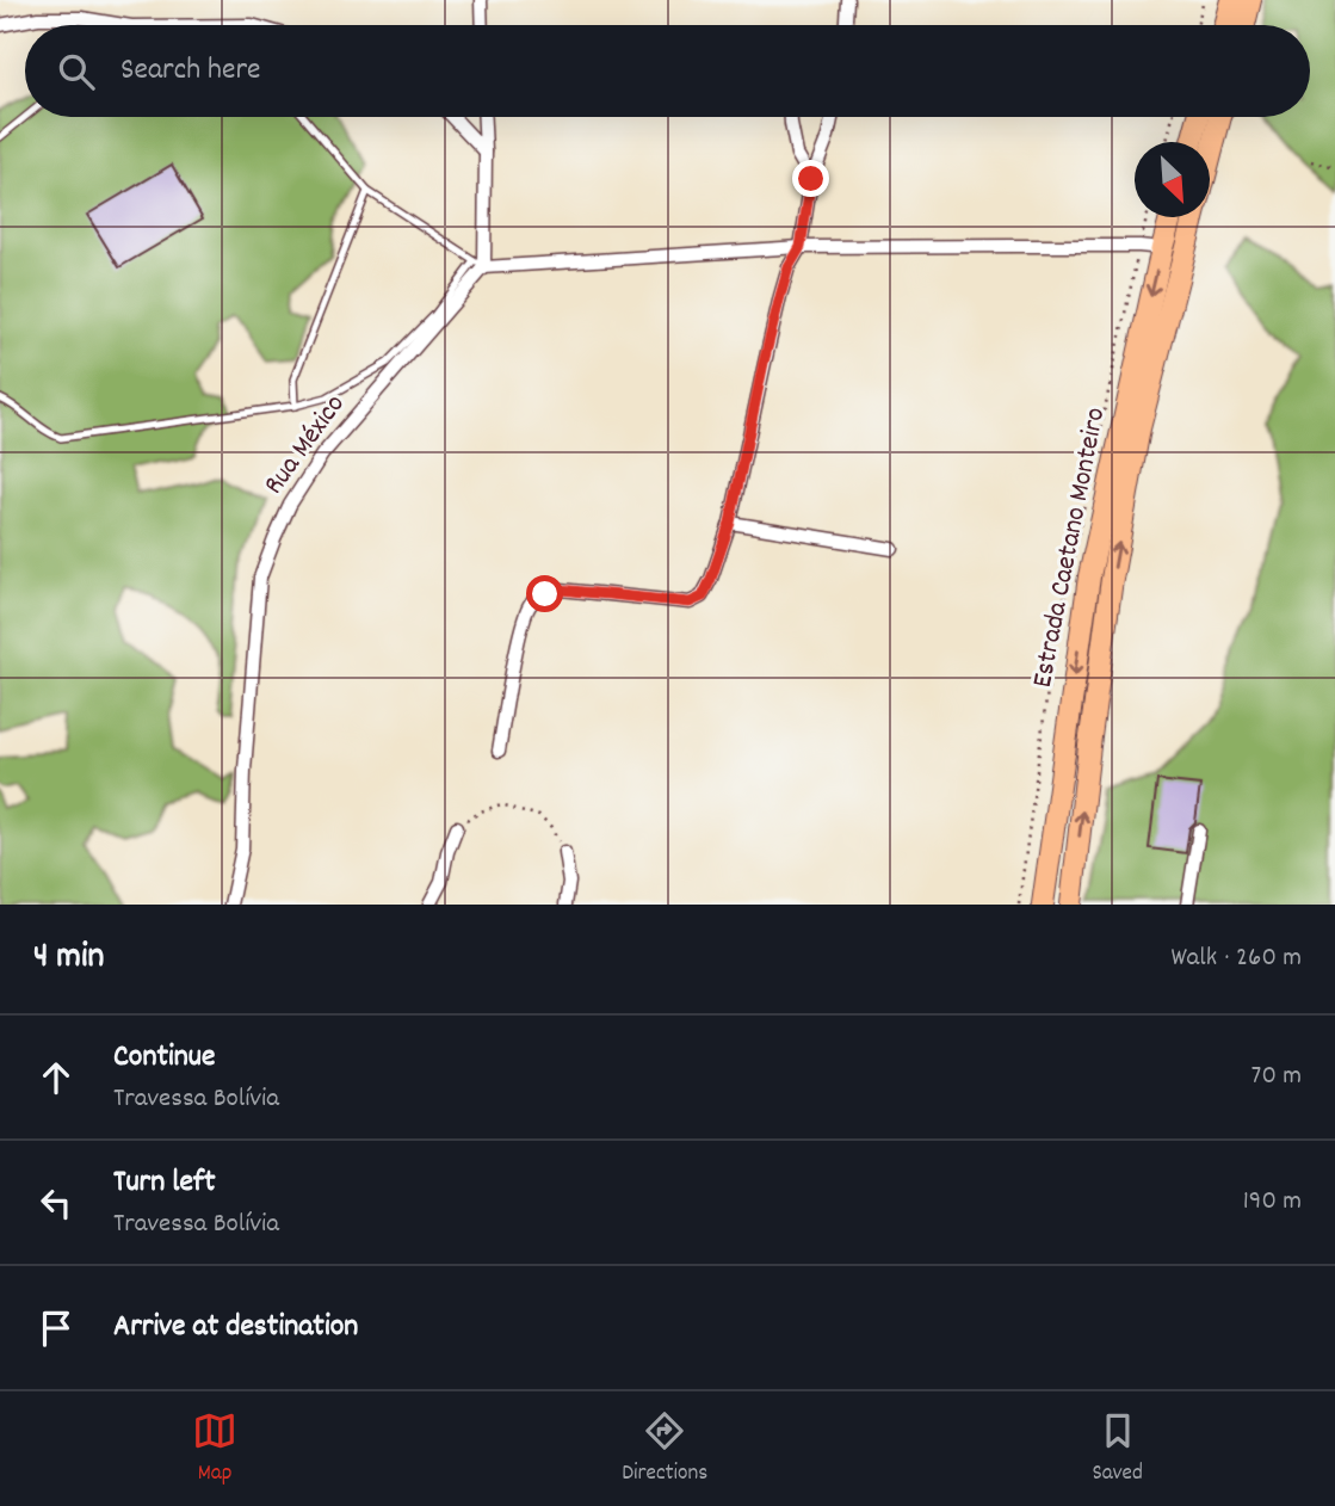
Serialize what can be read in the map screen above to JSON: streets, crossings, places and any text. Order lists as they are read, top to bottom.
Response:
{
  "streets": {
    "main road": ["Estrada Caetano Monteiro"],
    "street": ["Rua México"]
  },
  "north": "bottom right",
  "page": {
    "search": "Search here",
    "heading": ["4 min", "Walk · 260 m"],
    "list": [
      ["Continue", "Travessa Bolívia", "70 m"],
      ["Turn left", "Travessa Bolívia", "190 m"],
      "Arrive at destination"
    ],
    "nav": ["Map", "Directions", "Saved"]
  }
}
